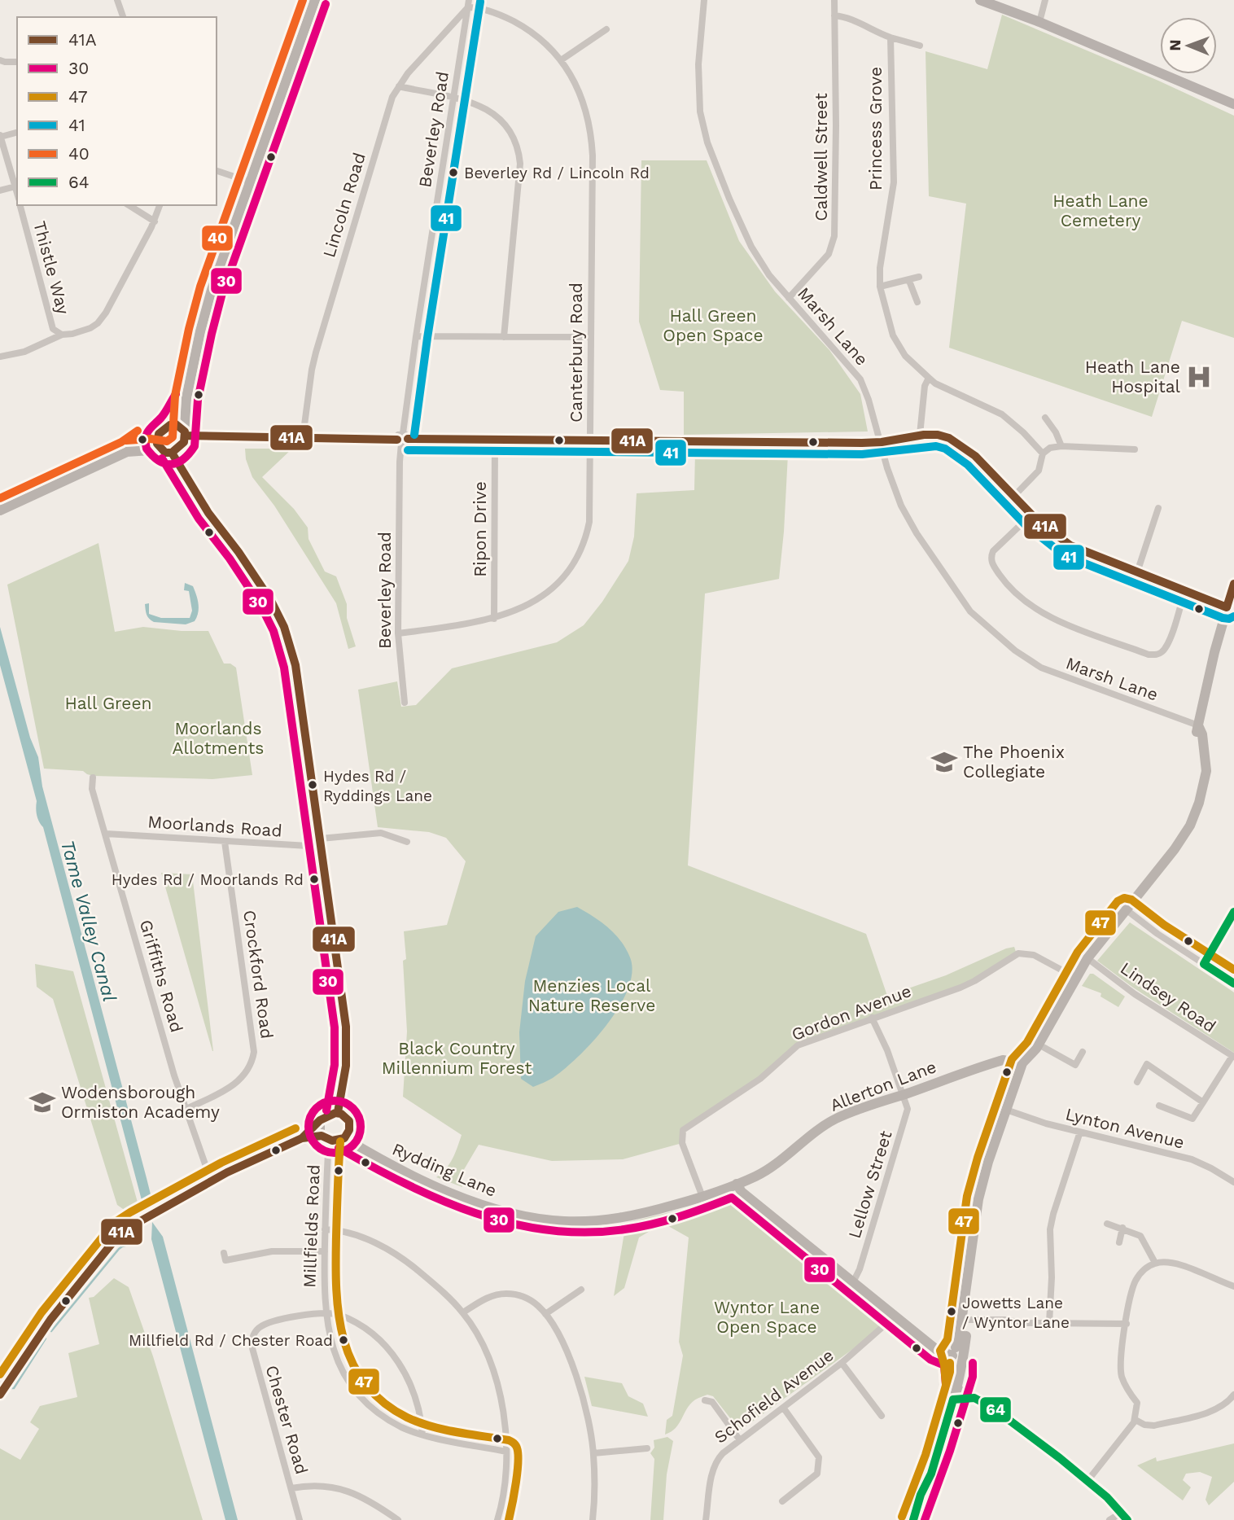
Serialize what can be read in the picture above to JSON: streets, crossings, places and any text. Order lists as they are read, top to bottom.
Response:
{
  "streets": {
    "street": [
      "Princess Grove",
      "Beverley Road",
      "Caldwell Street",
      "Lincoln Road",
      "Thistle Way",
      "Marsh Lane",
      "Canterbury Road",
      "Ripon Drive",
      "Moorlands Road",
      "Crockford Road",
      "Griffiths Road",
      "Lindsey Road",
      "Gordon Avenue",
      "Allerton Lane",
      "Lynton Avenue",
      "Rydding Lane",
      "Lellow Street",
      "Millfields Road",
      "Schofield Avenue",
      "Chester Road"
    ]
  },
  "crossings": [
    ["Beverley Road", "Lincoln Road"],
    ["Beverley Road", "Canterbury Road"],
    ["Caldwell Street", "Marsh Lane"],
    ["Lincoln Road", "Canterbury Road"],
    ["Canterbury Road", "Ripon Drive"],
    ["Moorlands Road", "Crockford Road"],
    ["Moorlands Road", "Griffiths Road"],
    ["Crockford Road", "Griffiths Road"],
    ["Gordon Avenue", "Rydding Lane"],
    ["Gordon Avenue", "Lellow Street"],
    ["Allerton Lane", "Rydding Lane"],
    ["Allerton Lane", "Lellow Street"],
    ["Rydding Lane", "Millfields Road"],
    ["Millfields Road", "Chester Road"]
  ],
  "water": ["Tame Valley Canal"],
  "parks": [
    "Heath Lane Cemetery",
    "Hall Green Open Space",
    "Hall Green",
    "Moorlands Allotments",
    "Menzies Local Nature Reserve",
    "Black Country Millennium Forest",
    "Wyntor Lane Open Space"
  ],
  "places": {
    "other": [
      "Beverley Rd / Lincoln Rd",
      "Hydes Rd / Ryddings Lane",
      "Hydes Rd / Moorlands Rd",
      "Jowetts Lane / Wyntor Lane",
      "Millfield Rd / Chester Road"
    ],
    "hospital": ["Heath Lane Hospital"],
    "school or university": ["The Phoenix Collegiate", "Wodensborough Ormiston Academy"]
  },
  "lines": [
    "transit line 40",
    "transit line 41",
    "transit line 30",
    "transit line 41A",
    "transit line 47",
    "transit line 64"
  ],
  "legend": [
    "41A",
    "30",
    "47",
    "41",
    "40",
    "64"
  ],
  "north": "left"
}
